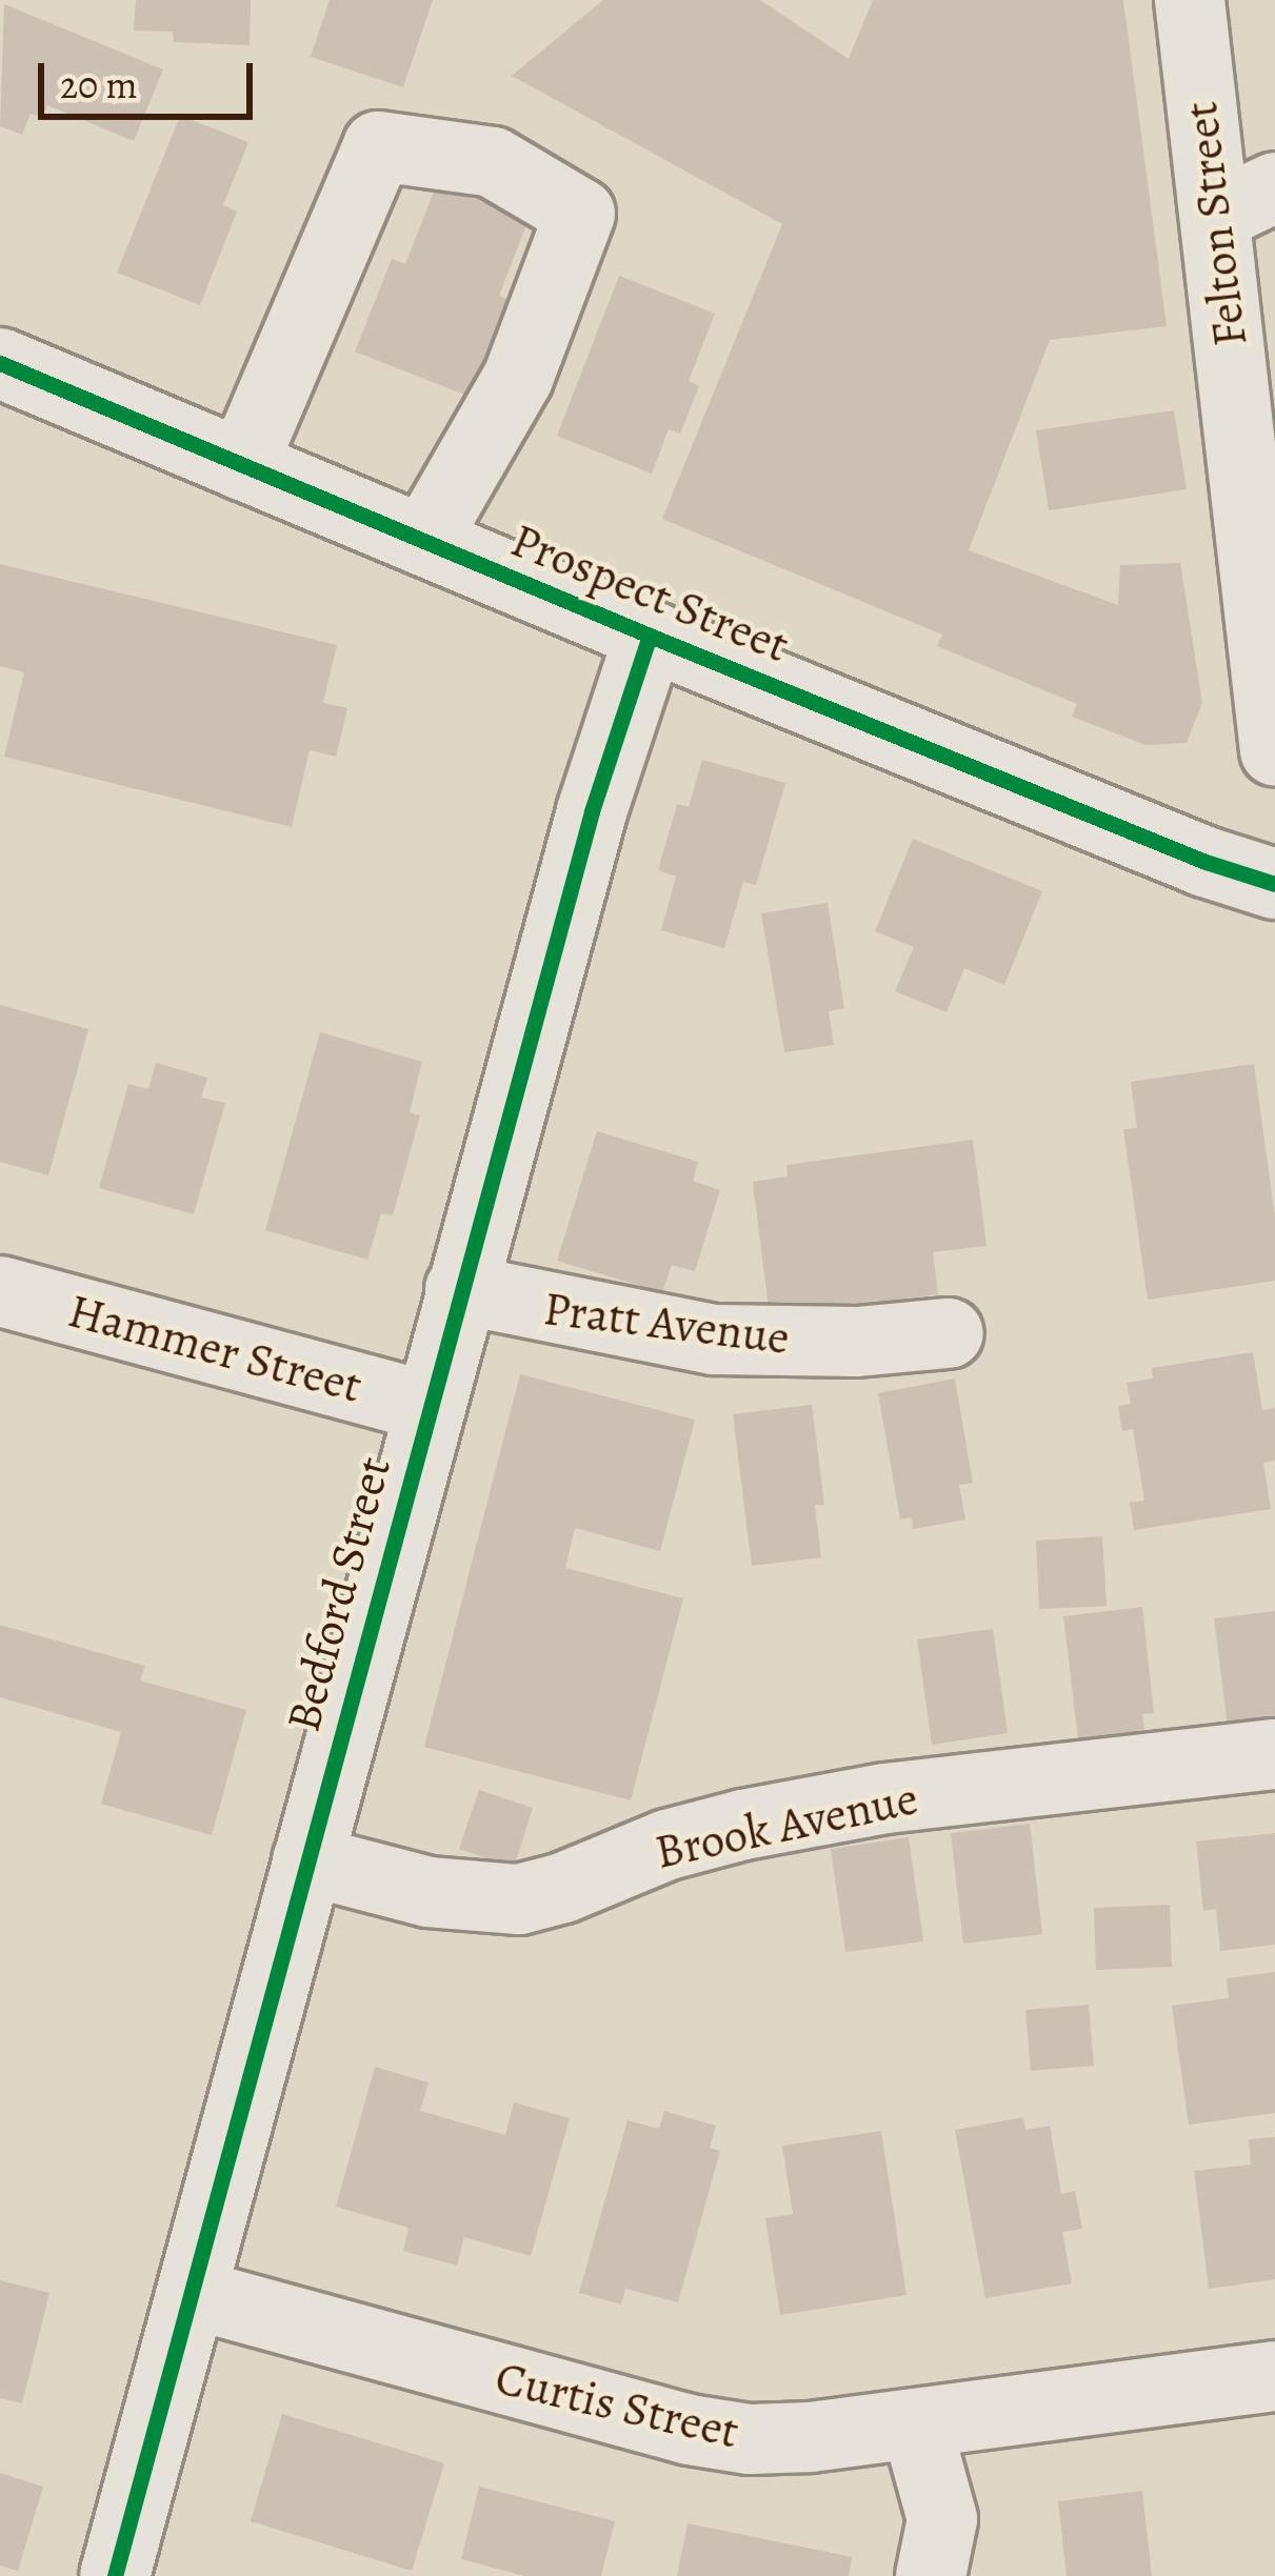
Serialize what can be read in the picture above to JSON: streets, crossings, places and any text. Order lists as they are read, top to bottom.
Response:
{
  "streets": {
    "street": [
      "Felton Street",
      "Prospect Street",
      "Pratt Avenue",
      "Hammer Street",
      "Bedford Street",
      "Brook Avenue",
      "Curtis Street"
    ]
  },
  "crossings": [
    ["Prospect Street", "Bedford Street"],
    ["Pratt Avenue", "Bedford Street"],
    ["Hammer Street", "Bedford Street"],
    ["Bedford Street", "Brook Avenue"],
    ["Bedford Street", "Curtis Street"]
  ],
  "scale_bar": "20 m"
}
